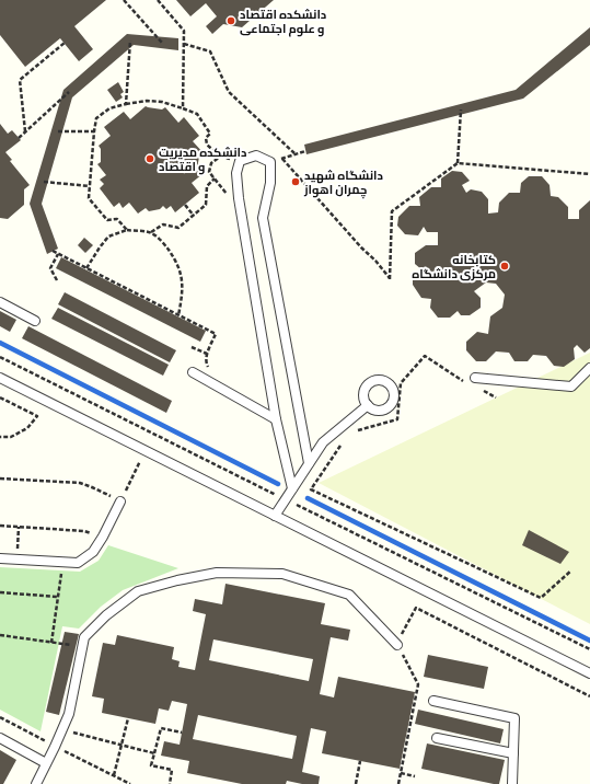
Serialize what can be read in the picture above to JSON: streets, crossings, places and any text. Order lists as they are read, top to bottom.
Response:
{
  "places": [
    "دانشکده اقتصاد و علوم اجتماعی",
    "دانشکده مدیریت و اقتصاد",
    "دانشگاه شهید چمران اهواز",
    "کتابخانه مرکزی دانشگاه"
  ]
}
